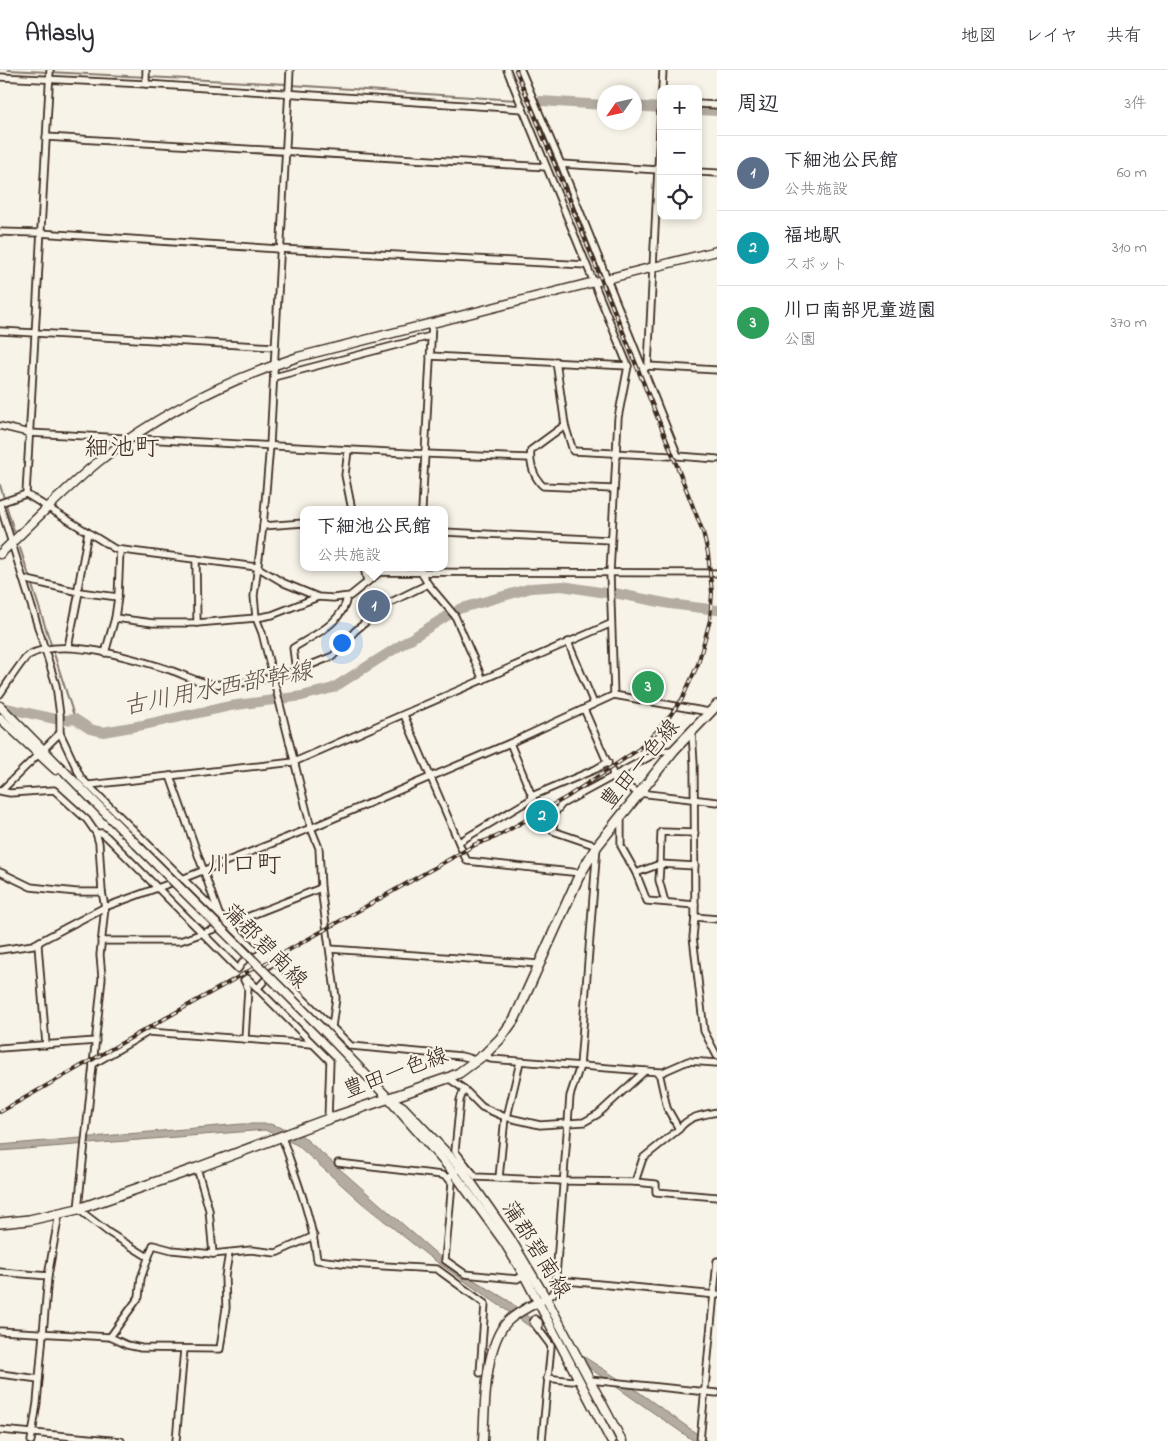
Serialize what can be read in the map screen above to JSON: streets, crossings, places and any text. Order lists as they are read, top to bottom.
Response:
{
  "streets": {
    "main road": ["豊田一色線", "蒲郡碧南線"]
  },
  "crossings": [
    ["豊田一色線", "蒲郡碧南線"]
  ],
  "districts": ["細池町", "川口町"],
  "water": ["古川用水西部幹線"],
  "north": "bottom left",
  "page": {
    "header": "Atlasly",
    "nav": ["地図", "レイヤ", "共有"],
    "heading": ["周辺", "3件"],
    "map_buttons": ["+", "−"],
    "list": [
      {
        "mark": "1",
        "name": "下細池公民館",
        "note": "公共施設",
        "value": "60 m"
      },
      {
        "mark": "2",
        "name": "福地駅",
        "note": "スポット",
        "value": "310 m"
      },
      {
        "mark": "3",
        "name": "川口南部児童遊園",
        "note": "公園",
        "value": "370 m"
      }
    ],
    "popup": ["下細池公民館", "公共施設"],
    "pins": ["1", "3", "2"]
  }
}
